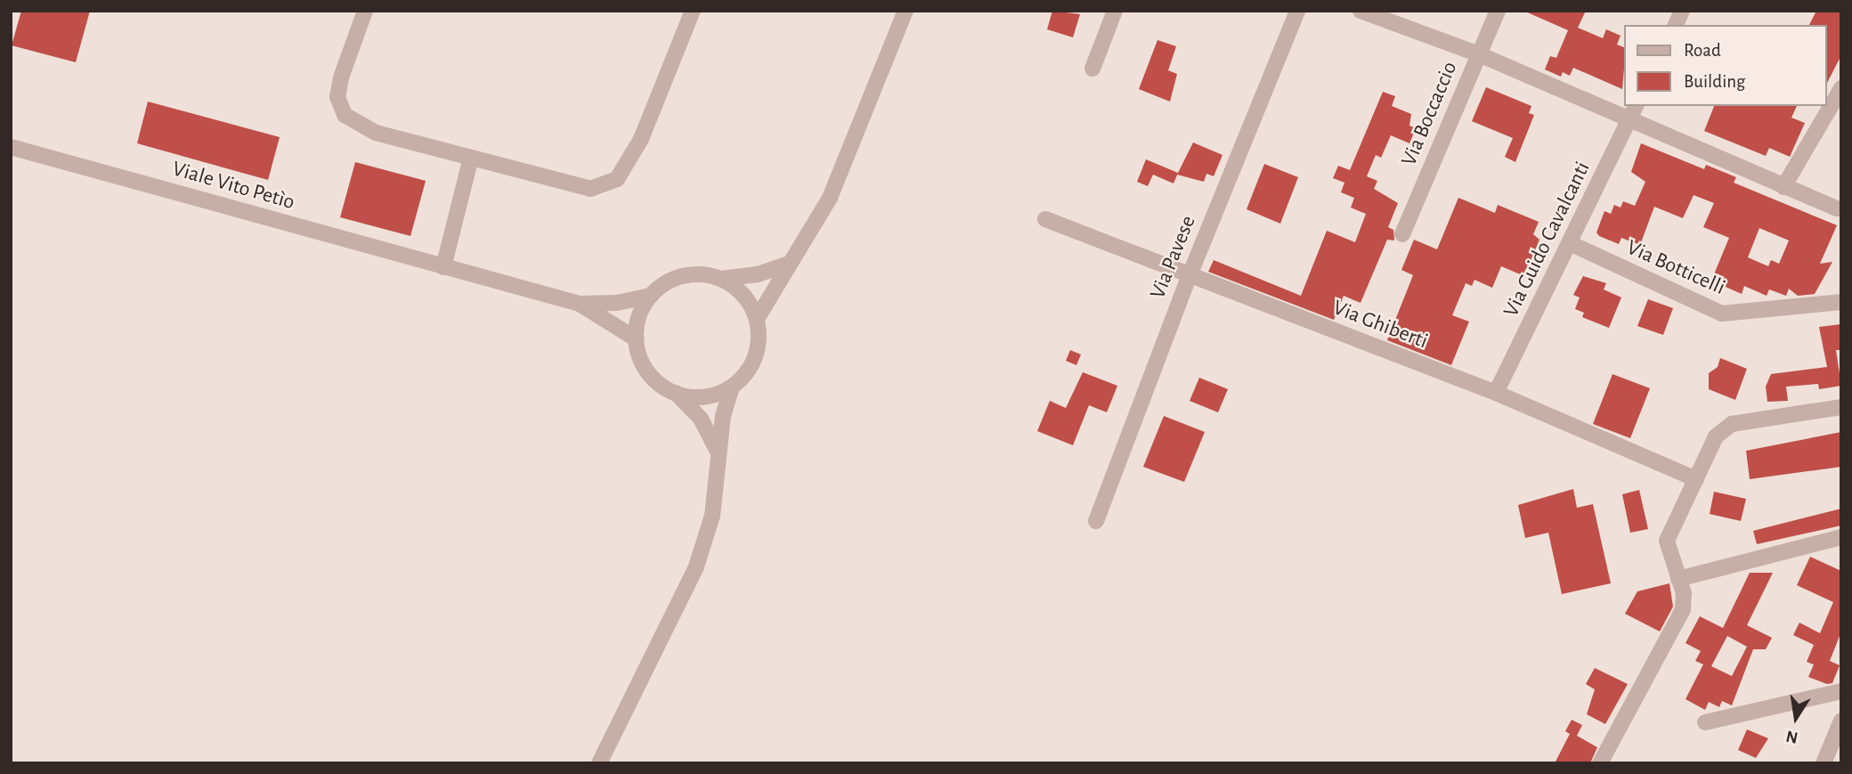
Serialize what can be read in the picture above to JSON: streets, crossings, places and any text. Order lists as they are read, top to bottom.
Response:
{
  "streets": {
    "street": [
      "Via Boccaccio",
      "Viale Vito Petìo",
      "Via Guido Cavalcanti",
      "Via Pavese",
      "Via Botticelli",
      "Via Ghiberti"
    ]
  },
  "crossings": [
    ["Via Guido Cavalcanti", "Via Botticelli"],
    ["Via Guido Cavalcanti", "Via Ghiberti"],
    ["Via Pavese", "Via Ghiberti"]
  ],
  "legend": ["Road", "Building"],
  "north": "bottom"
}
